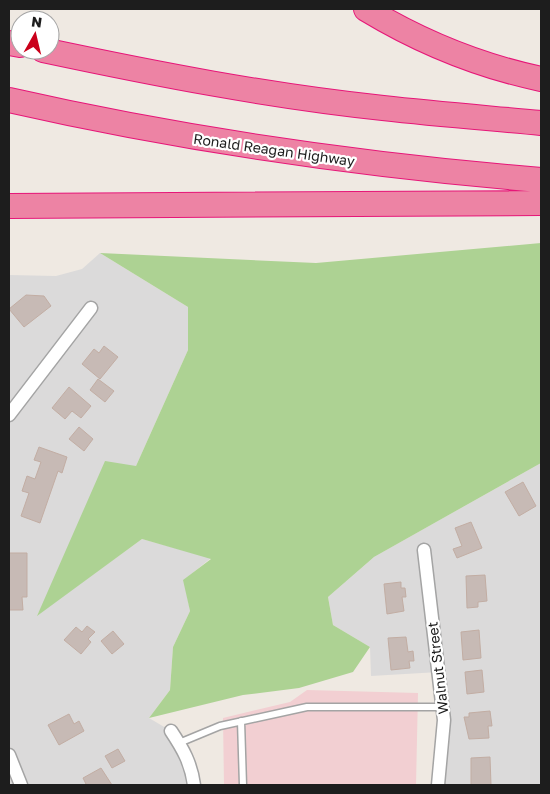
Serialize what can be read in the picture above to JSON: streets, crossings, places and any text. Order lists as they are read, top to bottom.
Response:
{
  "streets": {
    "highway": ["Ronald Reagan Highway"],
    "street": ["Walnut Street"]
  },
  "north": "top"
}
